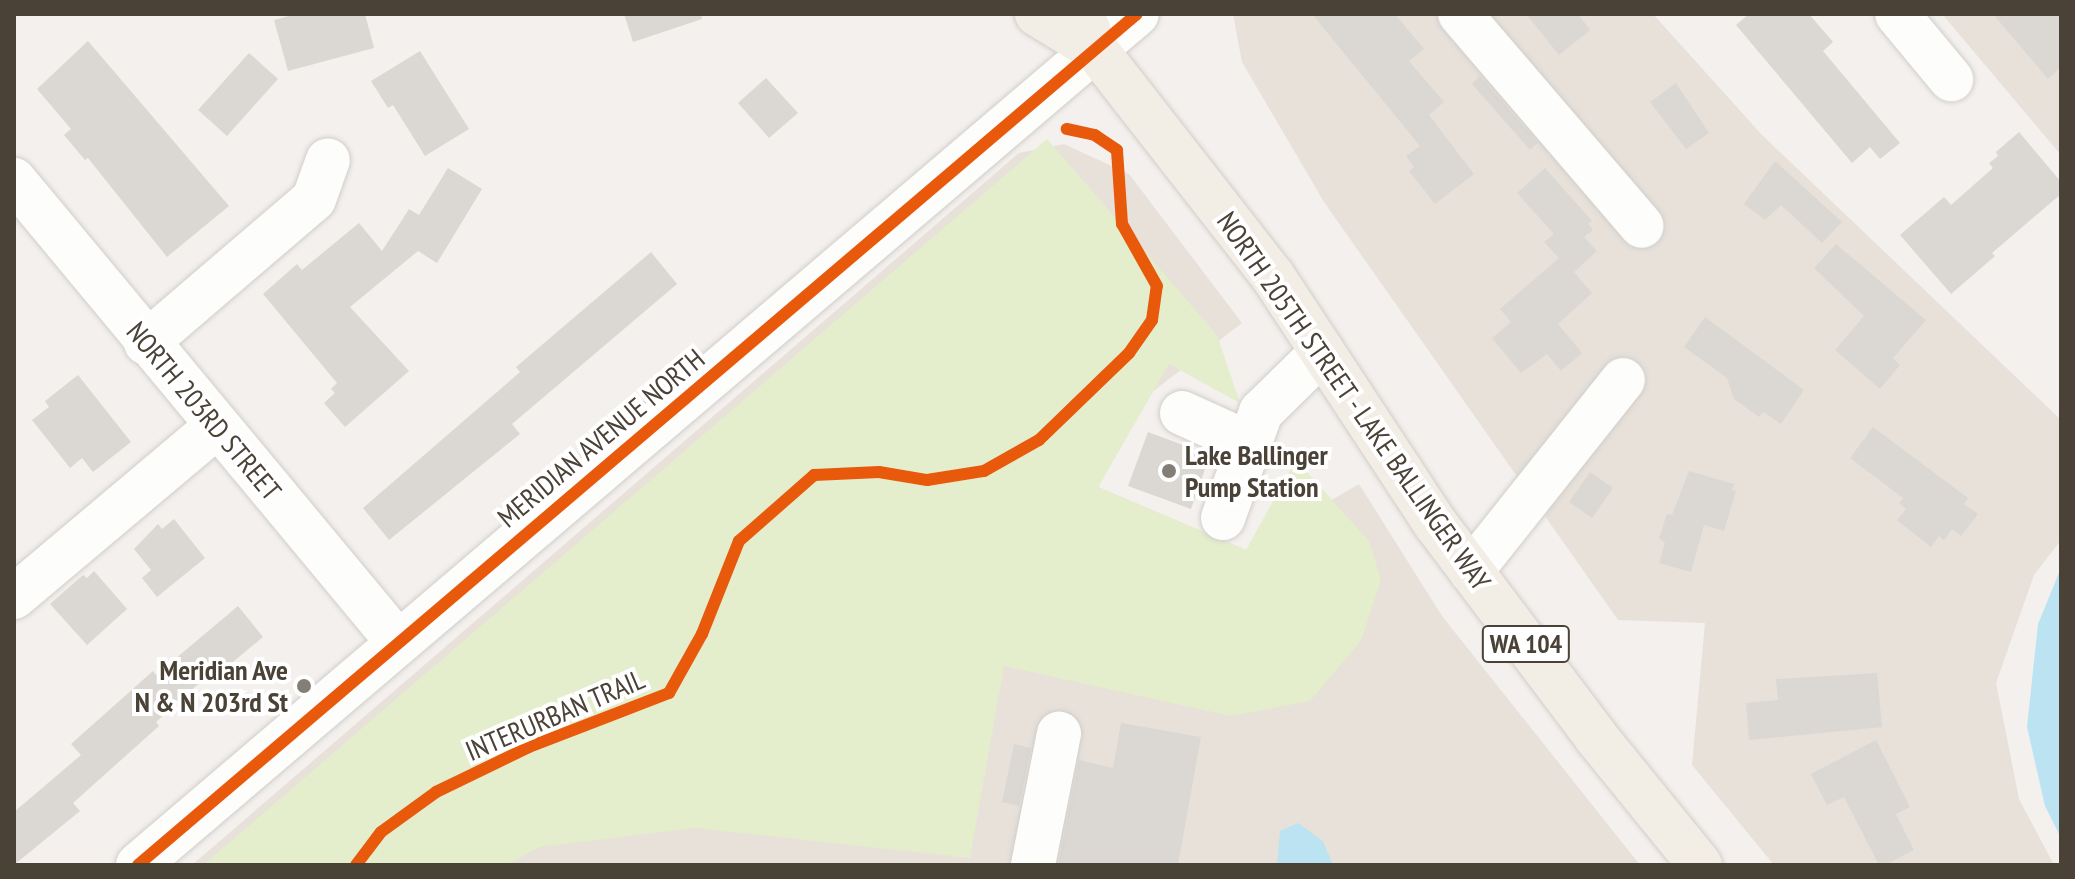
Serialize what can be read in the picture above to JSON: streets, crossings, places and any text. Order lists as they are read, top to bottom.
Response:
{
  "streets": {
    "main road": ["NORTH 205TH STREET - LAKE BALLINGER WAY", "WA 104"],
    "street": ["NORTH 203RD STREET", "MERIDIAN AVENUE NORTH"],
    "cycle path": ["INTERURBAN TRAIL"]
  },
  "crossings": [
    ["NORTH 205TH STREET - LAKE BALLINGER WAY", "MERIDIAN AVENUE NORTH"],
    ["NORTH 203RD STREET", "MERIDIAN AVENUE NORTH"]
  ],
  "places": ["Lake Ballinger Pump Station", "Meridian Ave N & N 203rd St"]
}
